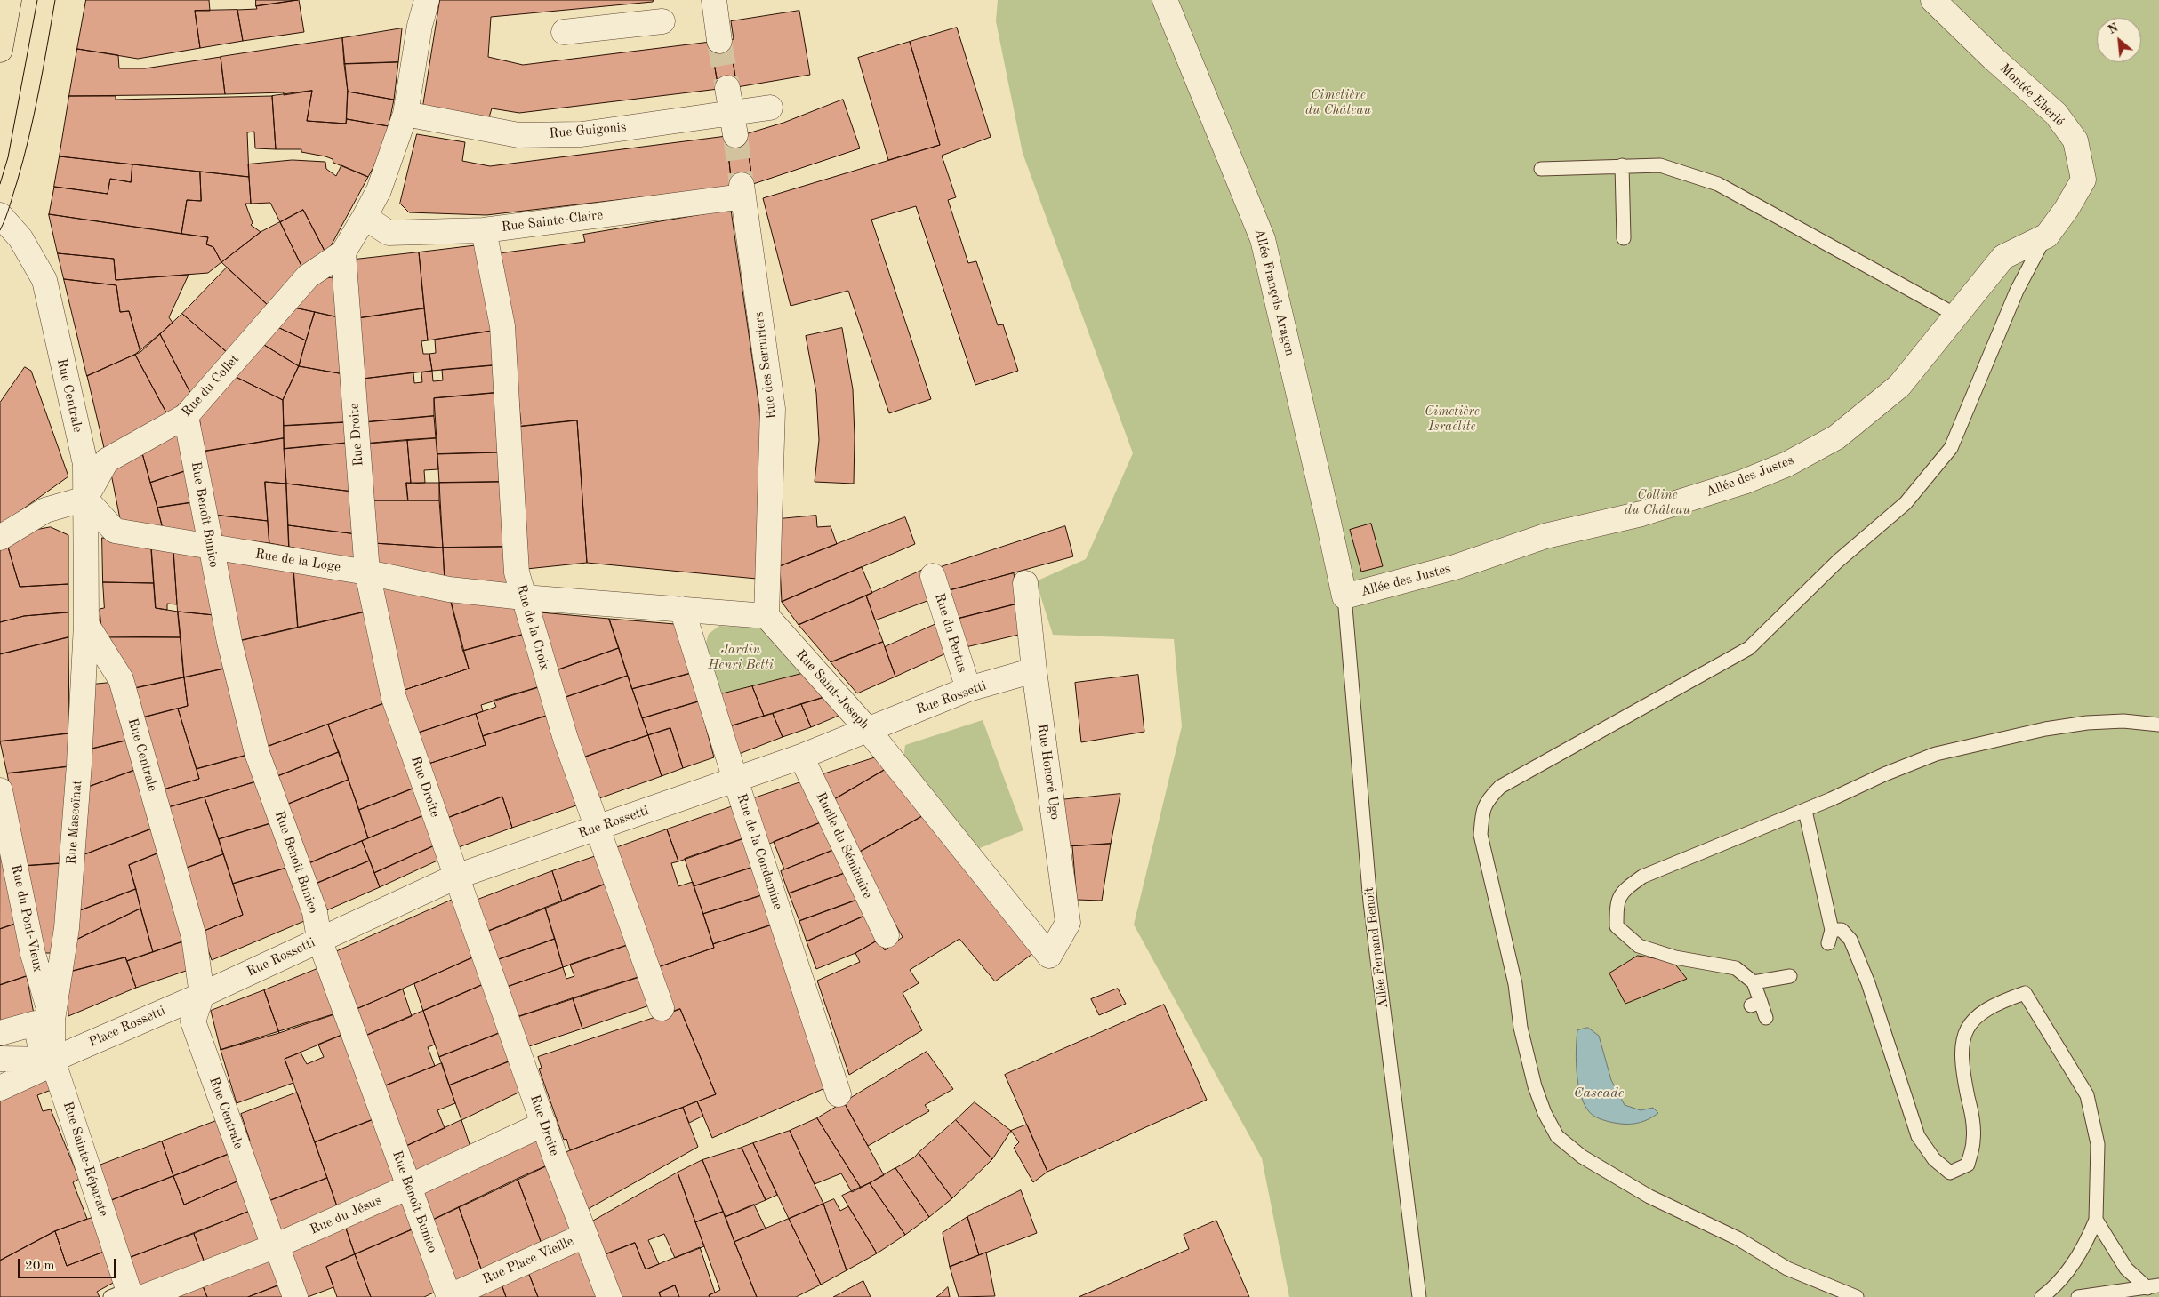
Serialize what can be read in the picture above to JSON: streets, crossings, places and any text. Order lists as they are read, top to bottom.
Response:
{
  "streets": {
    "street": [
      "Montée Eberlé",
      "Rue Guigonis",
      "Rue Sainte-Claire",
      "Allée François Aragon",
      "Rue des Serruriers",
      "Rue du Collet",
      "Rue Centrale",
      "Rue Droite",
      "Allée des Justes",
      "Rue Benoît Bunico",
      "Rue de la Loge",
      "Rue de la Croix",
      "Rue du Pertus",
      "Rue Saint-Joseph",
      "Rue Rossetti",
      "Rue Honoré Ugo",
      "Rue Mascoïnat",
      "Ruelle du Séminaire",
      "Rue de la Condamine",
      "Rue du Pont-Vieux",
      "Place Rossetti",
      "Rue Sainte-Réparate",
      "Rue du Jésus",
      "Rue Place Vieille"
    ],
    "lane": ["Allée Fernand Benoit"]
  },
  "crossings": [
    ["Montée Eberlé", "Allée des Justes"],
    ["Rue Sainte-Claire", "Rue des Serruriers"],
    ["Rue Sainte-Claire", "Rue de la Croix"],
    ["Allée François Aragon", "Allée des Justes"],
    ["Allée François Aragon", "Allée Fernand Benoit"],
    ["Rue des Serruriers", "Rue Saint-Joseph"],
    ["Rue du Collet", "Rue Centrale"],
    ["Rue du Collet", "Rue Droite"],
    ["Rue du Collet", "Rue Benoît Bunico"],
    ["Rue du Collet", "Rue de la Loge"],
    ["Rue Centrale", "Rue de la Loge"],
    ["Rue Centrale", "Rue Rossetti"],
    ["Rue Centrale", "Rue Mascoïnat"],
    ["Rue Centrale", "Place Rossetti"],
    ["Rue Centrale", "Rue du Jésus"],
    ["Rue Droite", "Rue de la Loge"],
    ["Rue Droite", "Rue Rossetti"],
    ["Rue Droite", "Rue du Jésus"],
    ["Rue Droite", "Rue Place Vieille"],
    ["Allée des Justes", "Allée Fernand Benoit"],
    ["Rue Benoît Bunico", "Rue de la Loge"],
    ["Rue Benoît Bunico", "Rue Rossetti"],
    ["Rue Benoît Bunico", "Rue du Jésus"],
    ["Rue Benoît Bunico", "Rue Place Vieille"],
    ["Rue de la Loge", "Rue de la Croix"],
    ["Rue de la Croix", "Rue Rossetti"],
    ["Rue du Pertus", "Rue Rossetti"],
    ["Rue Saint-Joseph", "Rue Rossetti"],
    ["Rue Saint-Joseph", "Rue Honoré Ugo"],
    ["Rue Rossetti", "Rue Honoré Ugo"],
    ["Rue Rossetti", "Ruelle du Séminaire"],
    ["Rue Rossetti", "Rue de la Condamine"],
    ["Rue Rossetti", "Place Rossetti"],
    ["Rue Mascoïnat", "Rue du Pont-Vieux"],
    ["Rue Mascoïnat", "Rue Sainte-Réparate"],
    ["Rue du Pont-Vieux", "Rue Sainte-Réparate"],
    ["Place Rossetti", "Rue Sainte-Réparate"],
    ["Rue Sainte-Réparate", "Rue du Jésus"]
  ],
  "water": ["Cascade"],
  "parks": [
    "Cimetière du Château",
    "Cimetière Israélite",
    "Colline du Château",
    "Jardin Henri Betti"
  ],
  "scale_bar": "20 m",
  "north": "top left"
}
